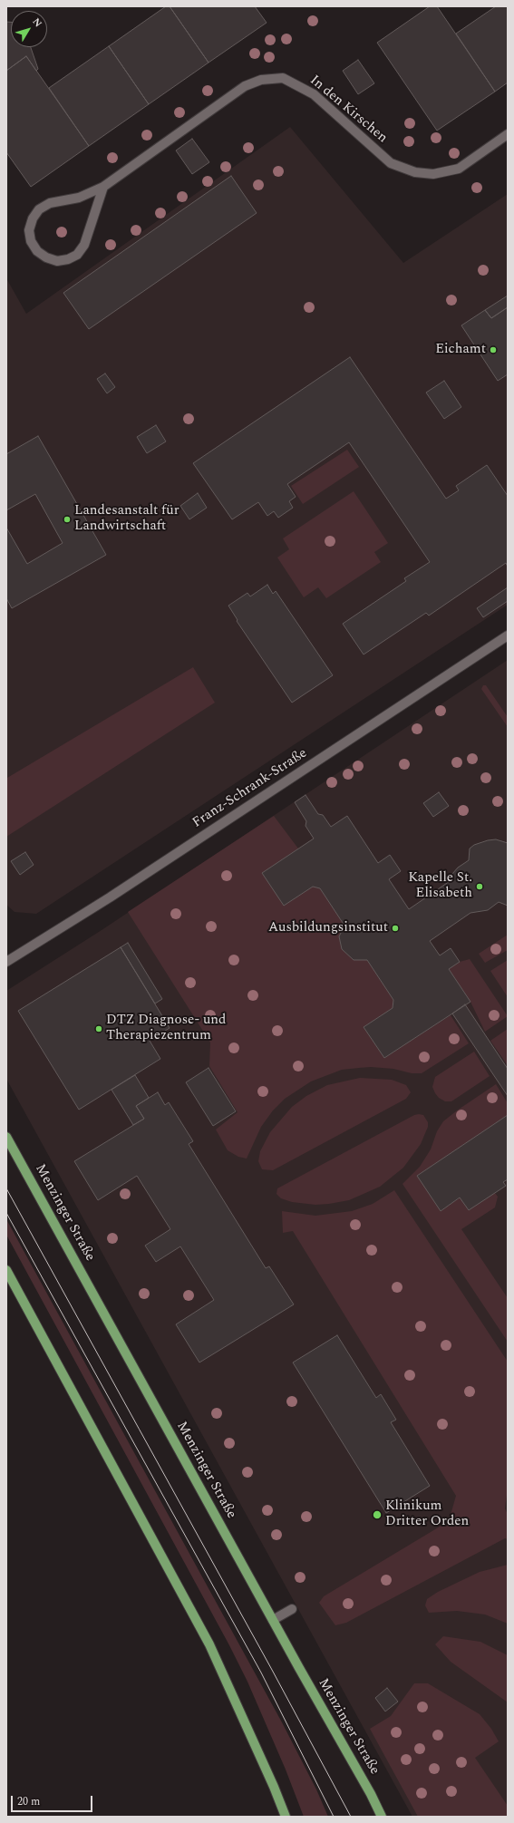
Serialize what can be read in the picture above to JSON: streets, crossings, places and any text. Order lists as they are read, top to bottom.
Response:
{
  "streets": {
    "main road": ["Menzinger Straße"],
    "street": ["In den Kirschen", "Franz-Schrank-Straße"]
  },
  "places": [
    "Eichamt",
    "Landesanstalt für Landwirtschaft",
    "Kapelle St. Elisabeth",
    "Ausbildungsinstitut",
    "DTZ Diagnose- und Therapiezentrum",
    "Klinikum Dritter Orden"
  ],
  "scale_bar": "20 m",
  "north": "top right"
}
